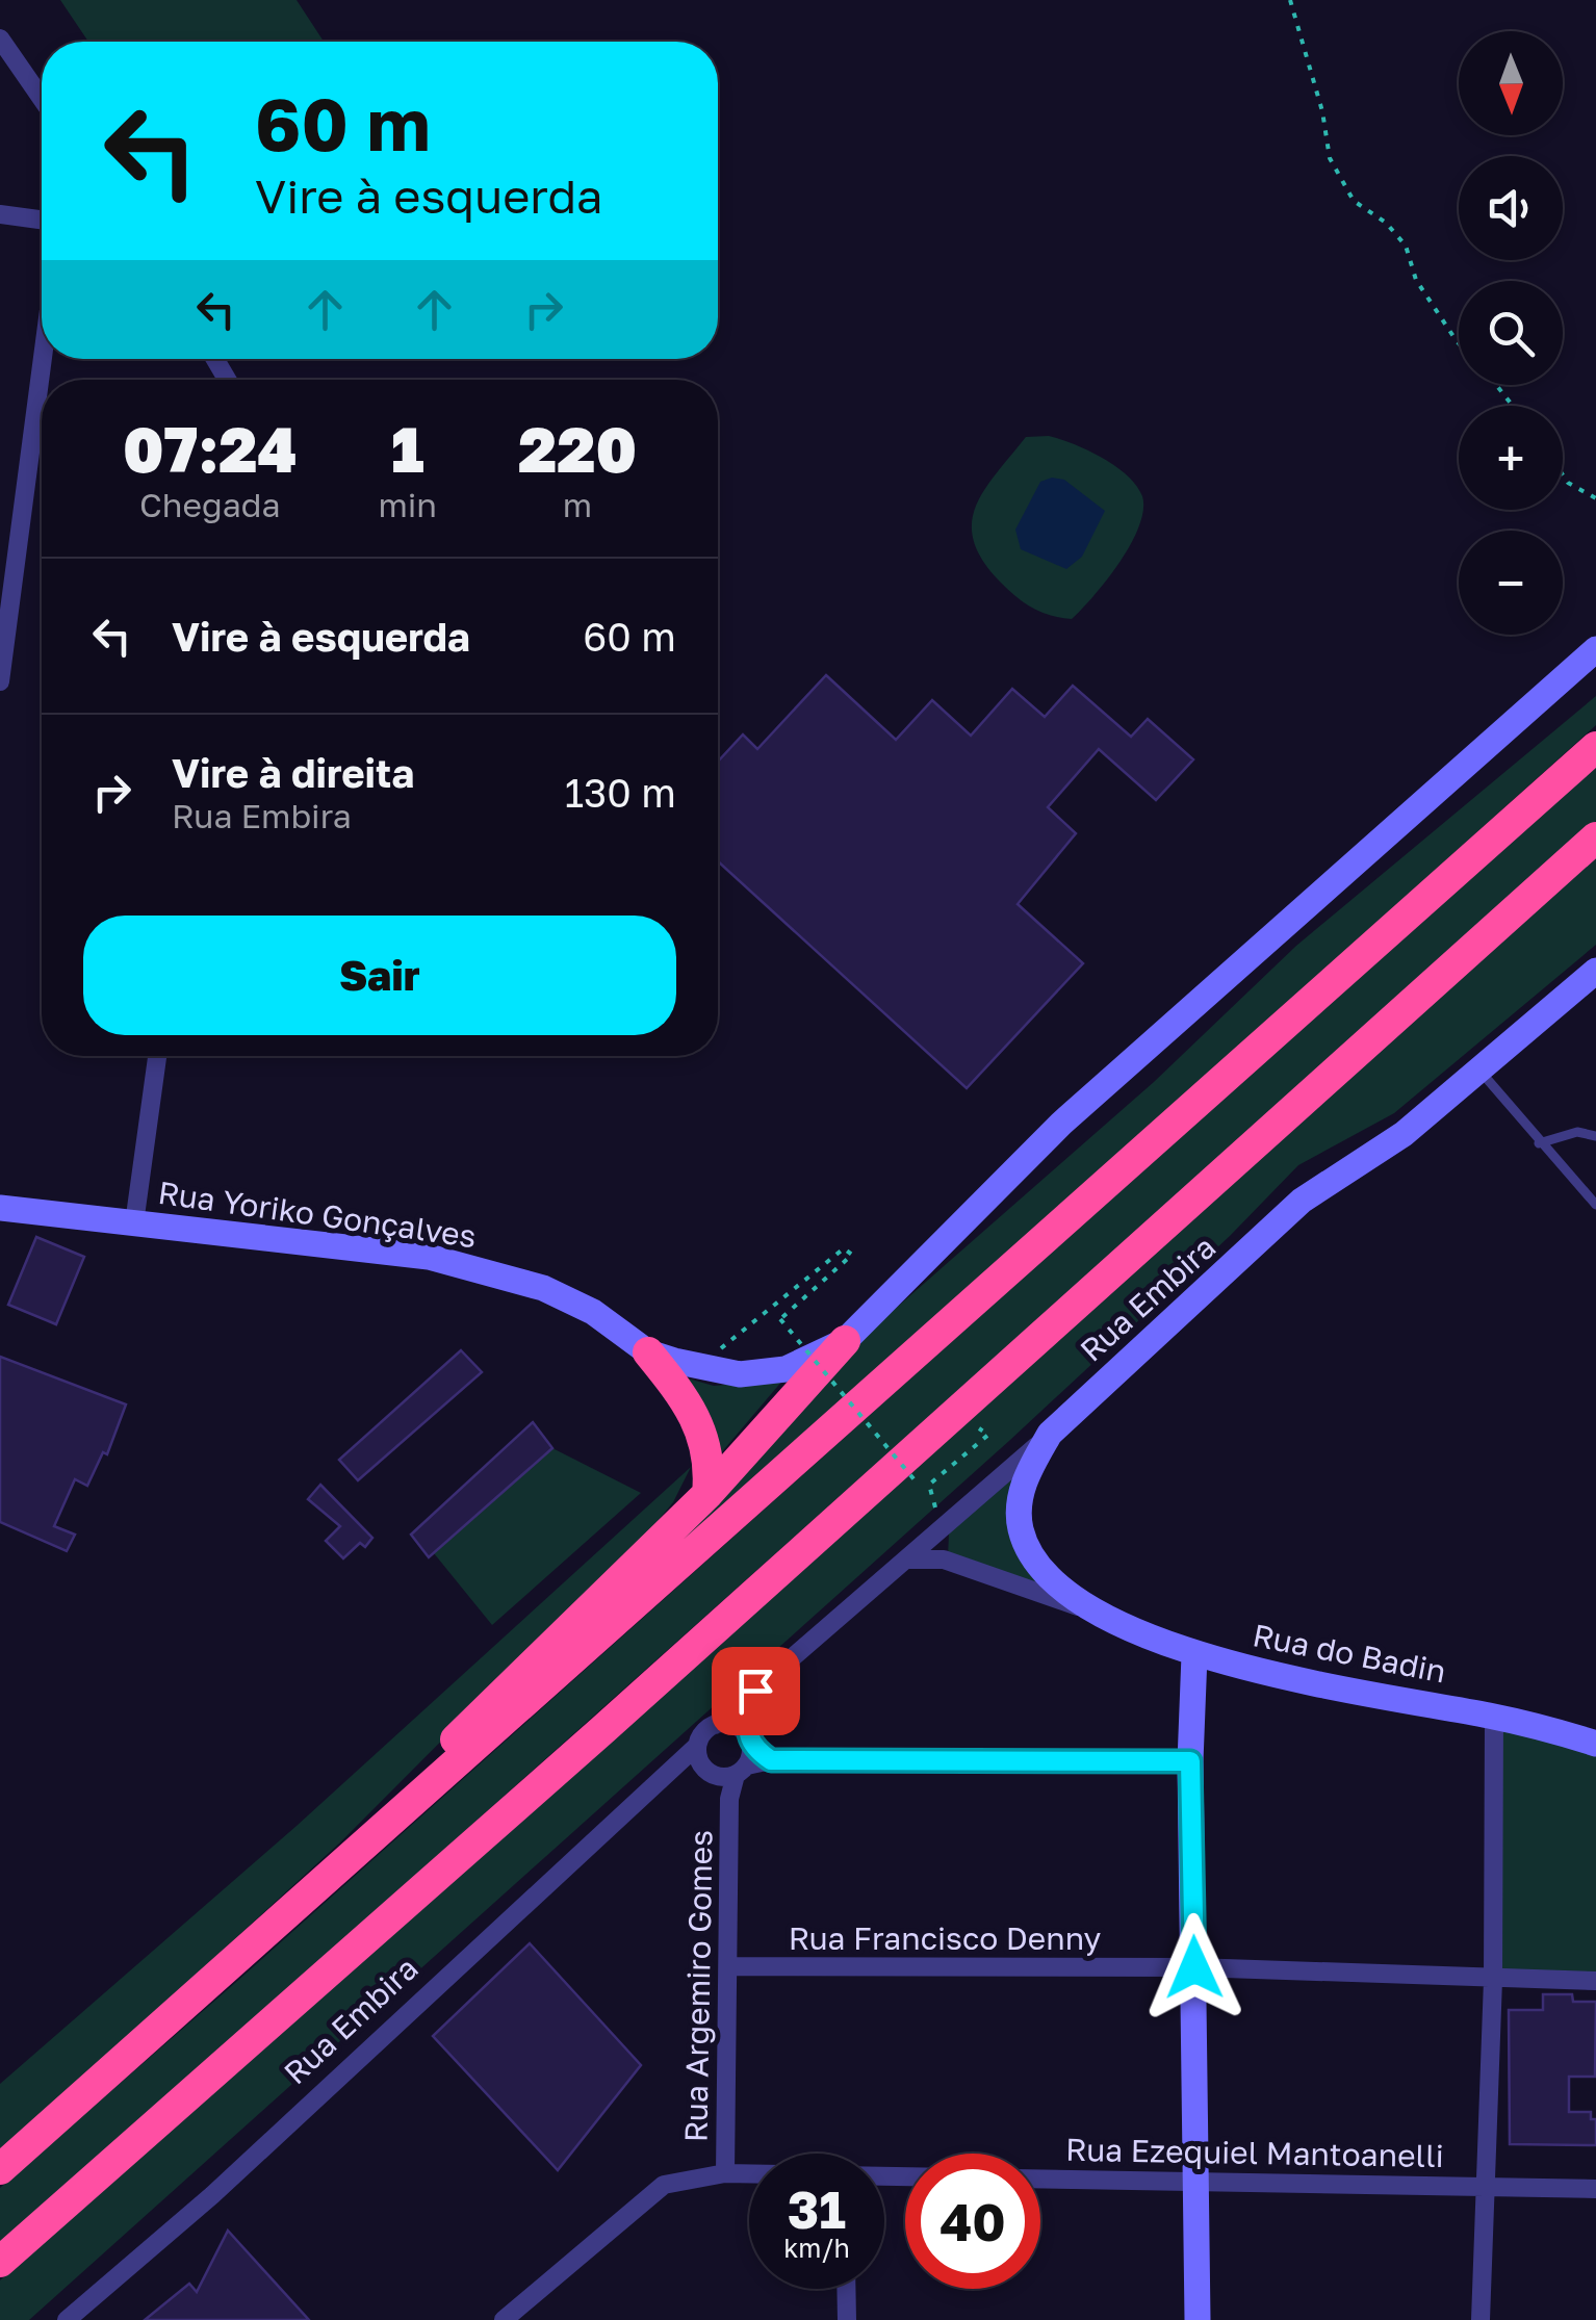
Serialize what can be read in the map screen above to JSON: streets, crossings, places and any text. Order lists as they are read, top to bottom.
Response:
{
  "streets": {
    "main road": ["Rua Yoriko Gonçalves", "Rua Embira", "Rua do Badin"],
    "street": ["Rua Francisco Denny", "Rua Argemiro Gomes", "Rua Ezequiel Mantoanelli"]
  },
  "crossings": [
    ["Rua Embira", "Rua do Badin"],
    ["Rua Francisco Denny", "Rua Argemiro Gomes"],
    ["Rua Argemiro Gomes", "Rua Ezequiel Mantoanelli"]
  ],
  "north": "bottom",
  "page": {
    "map_buttons": ["+", "−"],
    "turn": ["60 m", "Vire à esquerda"],
    "eta": [
      "07:24",
      "Chegada",
      "1",
      "min",
      "220",
      "m"
    ],
    "list": [
      {
        "name": "Vire à esquerda",
        "value": "60 m"
      },
      {
        "name": "Vire à direita",
        "note": "Rua Embira",
        "value": "130 m"
      }
    ],
    "buttons": "Sair",
    "speed": "31 km/h",
    "limit": "40"
  }
}
